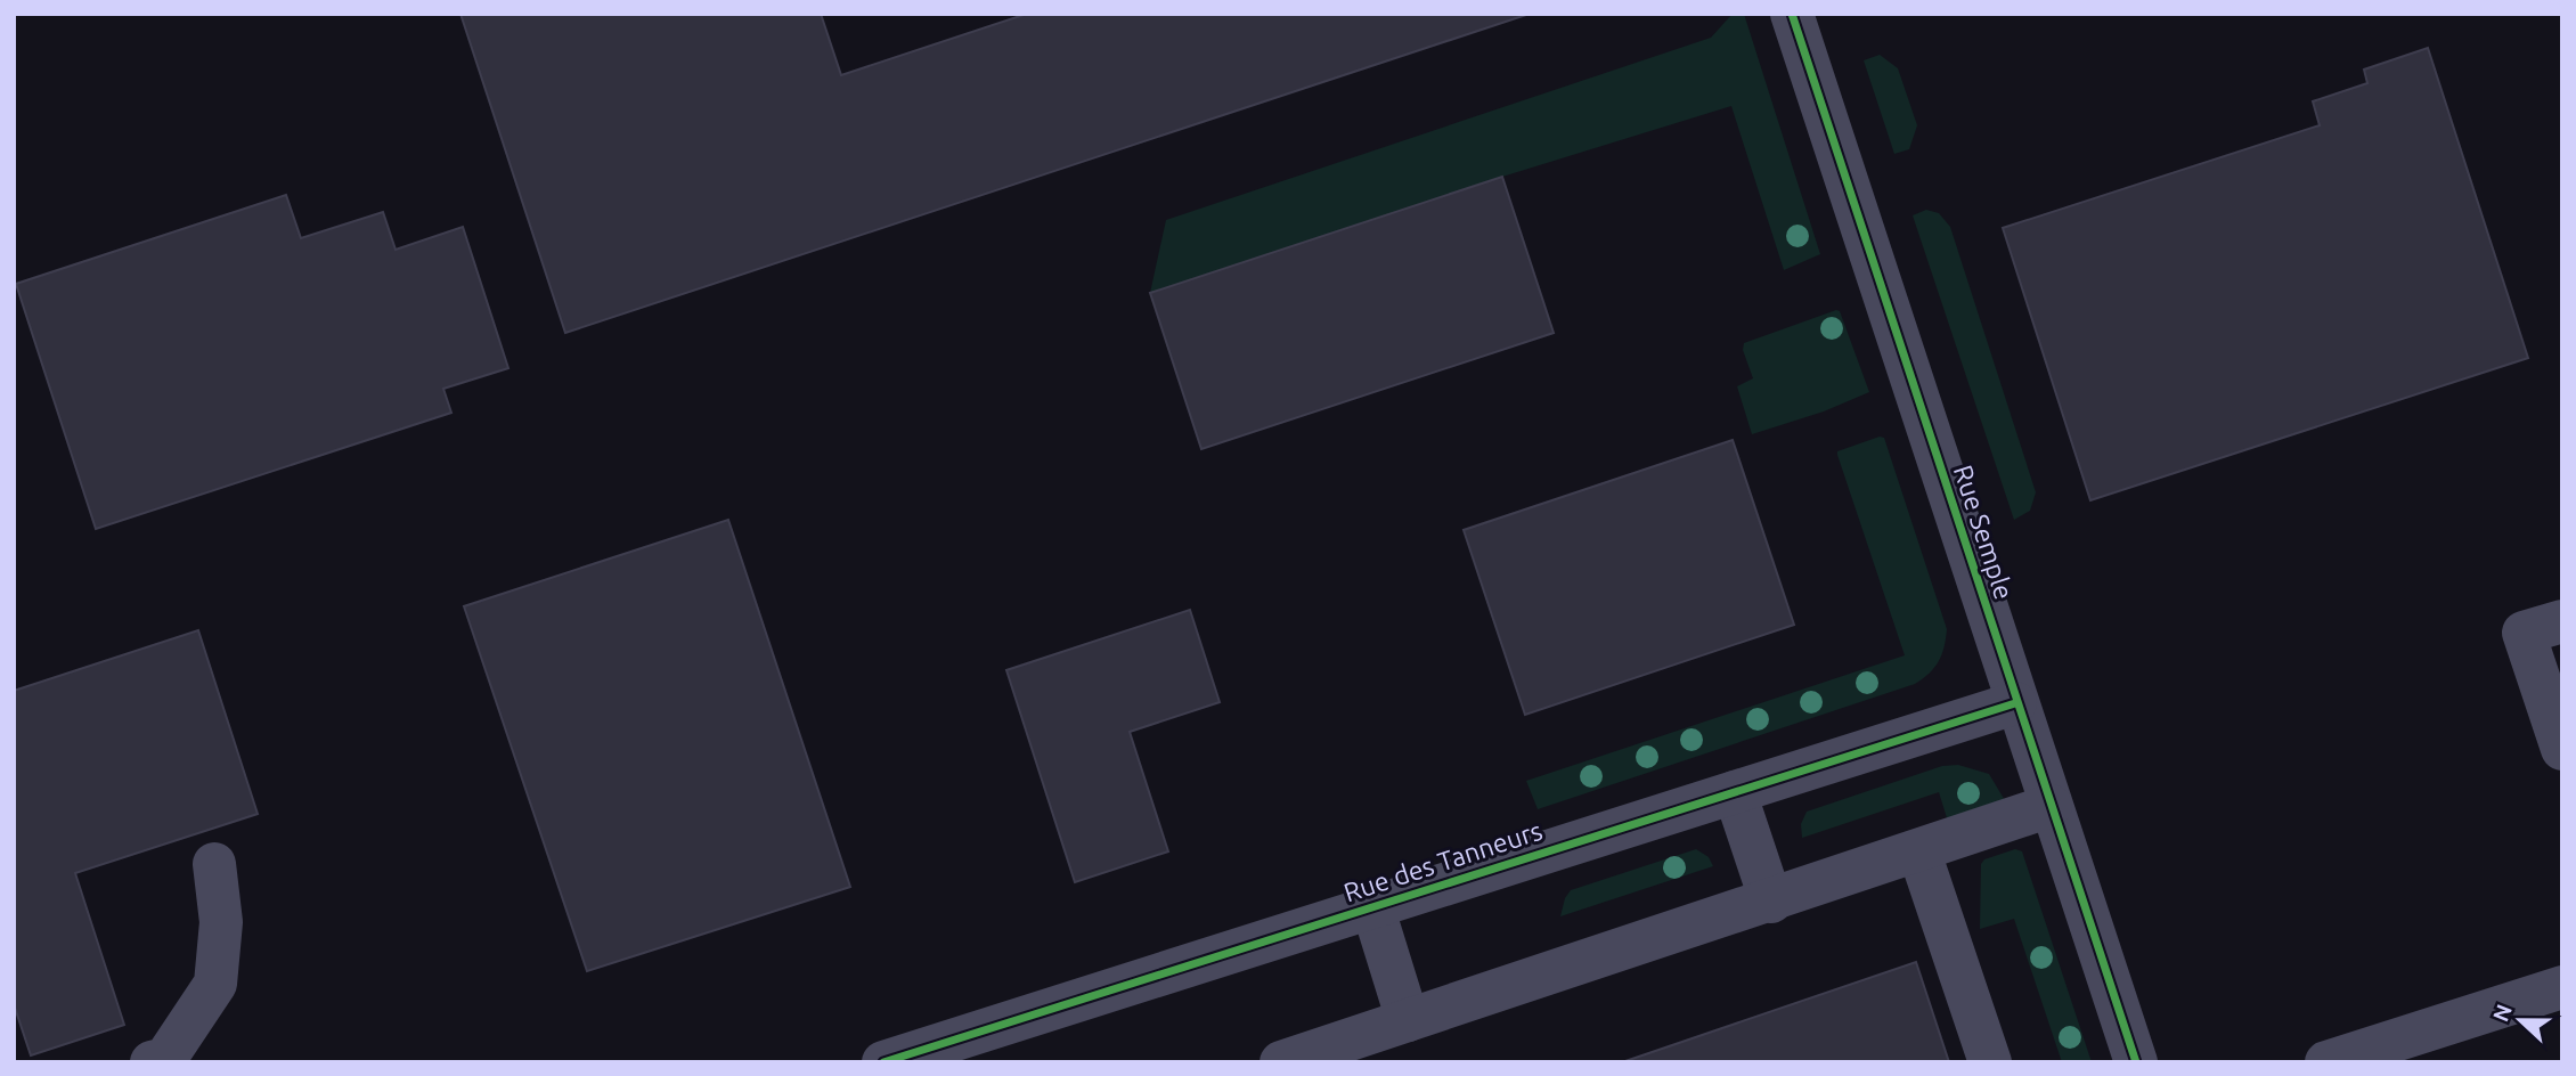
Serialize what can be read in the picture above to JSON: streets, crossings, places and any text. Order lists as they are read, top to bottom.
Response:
{
  "streets": {
    "street": ["Rue Semple", "Rue des Tanneurs"]
  },
  "crossings": [
    ["Rue Semple", "Rue des Tanneurs"]
  ],
  "north": "left"
}
